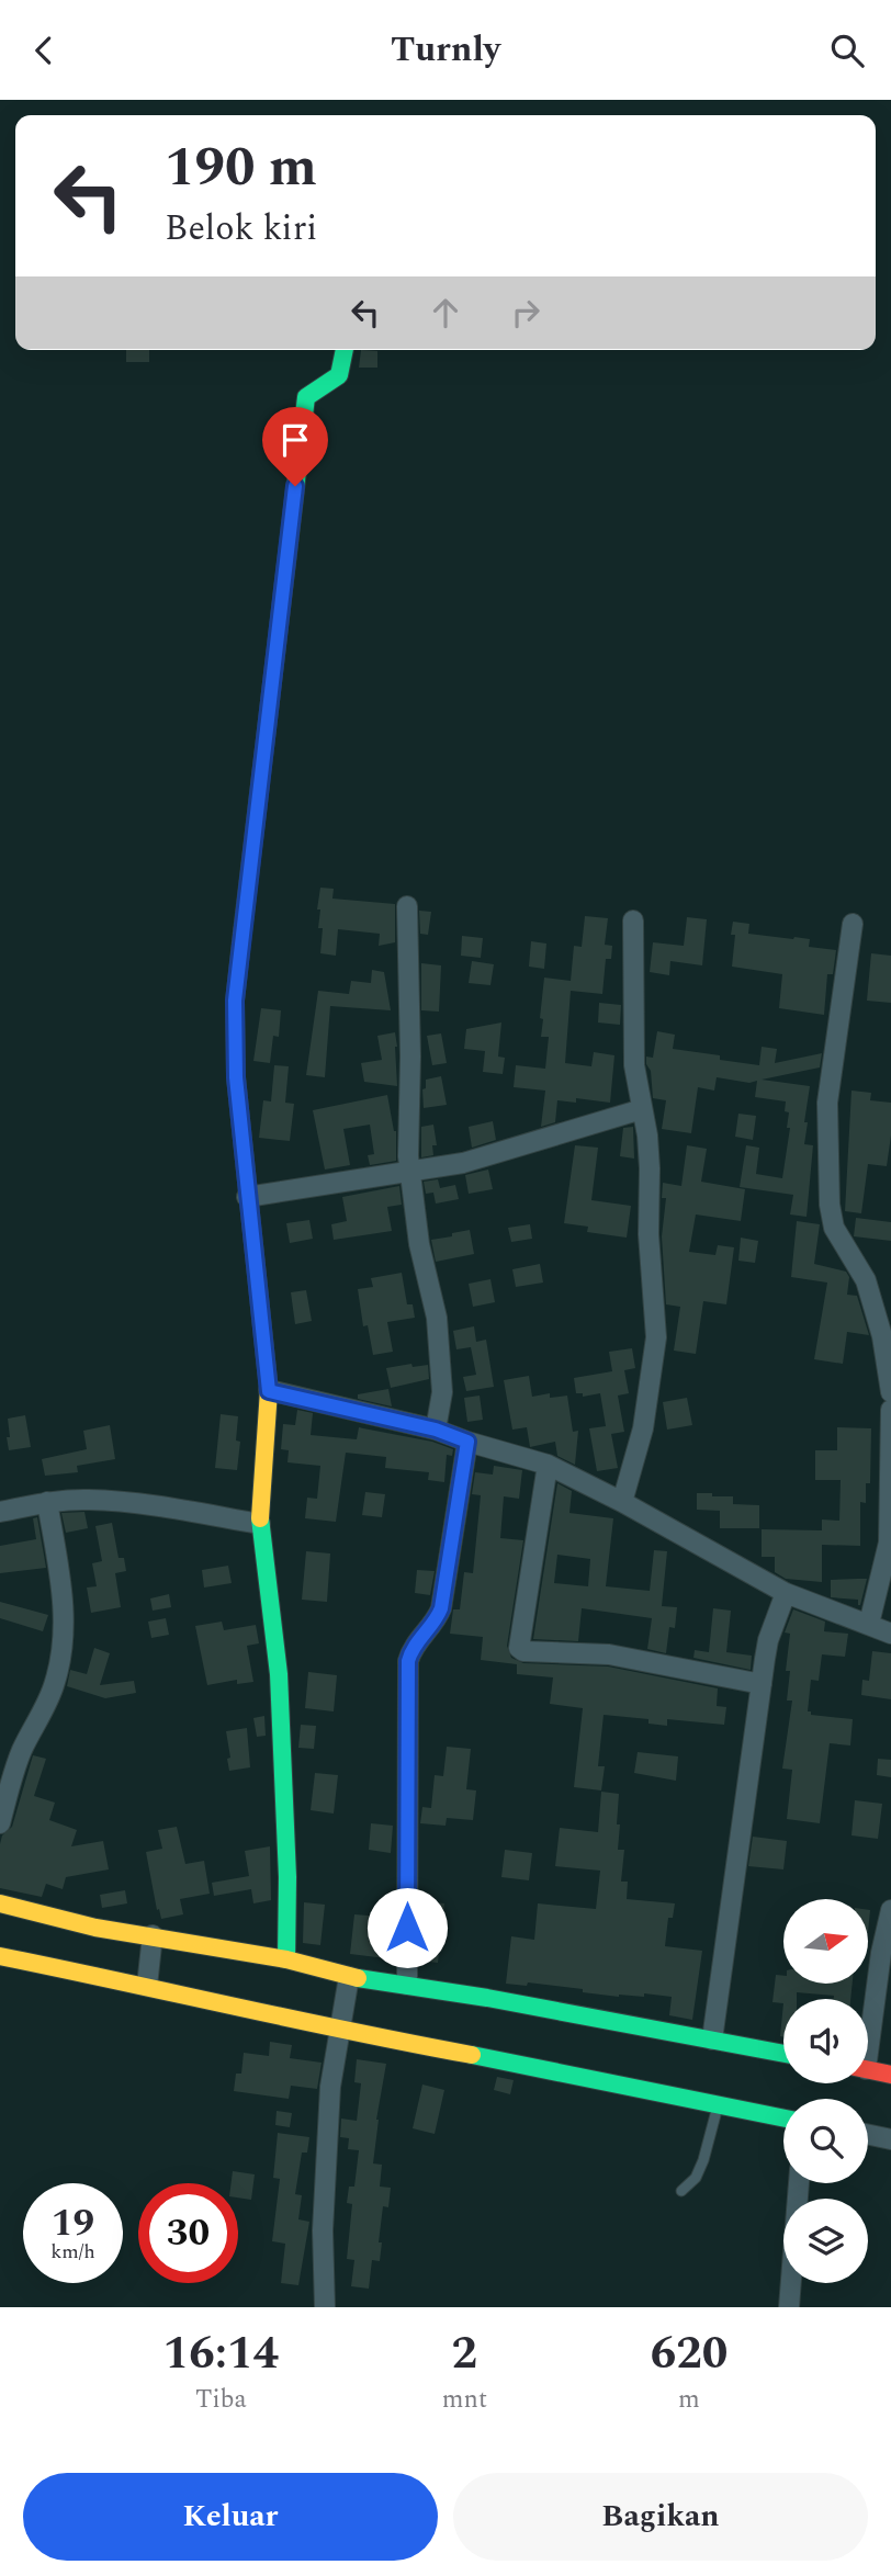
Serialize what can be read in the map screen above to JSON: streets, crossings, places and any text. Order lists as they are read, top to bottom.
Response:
{
  "north": "right",
  "page": {
    "header": "Turnly",
    "turn": ["190 m", "Belok kiri"],
    "speed": "19 km/h",
    "limit": "30",
    "eta": [
      "16:14",
      "Tiba",
      "2",
      "mnt",
      "620",
      "m"
    ],
    "buttons": ["Keluar", "Bagikan"]
  }
}
